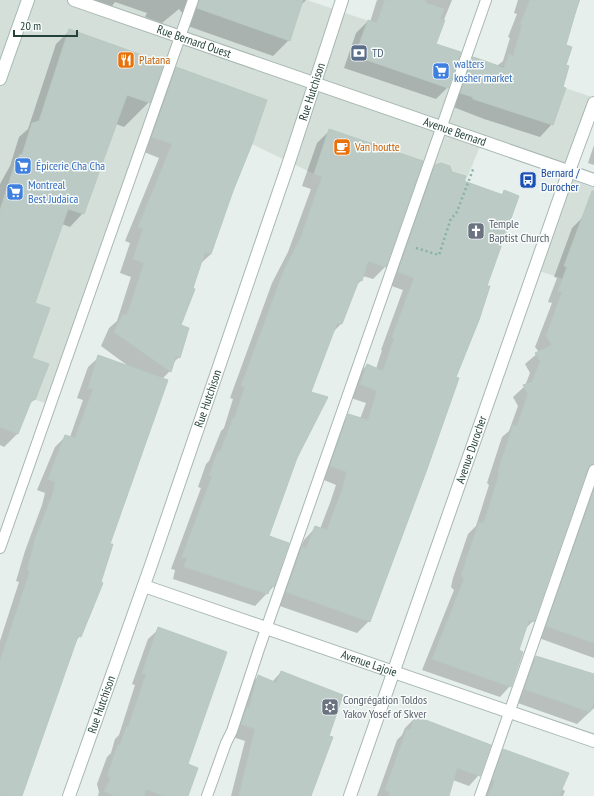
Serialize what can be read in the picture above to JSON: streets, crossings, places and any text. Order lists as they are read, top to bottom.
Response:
{
  "streets": {
    "street": [
      "Rue Bernard Ouest",
      "Rue Hutchison",
      "Avenue Bernard",
      "Avenue Durocher",
      "Avenue Lajoie"
    ]
  },
  "crossings": [
    ["Rue Bernard Ouest", "Rue Hutchison"],
    ["Rue Bernard Ouest", "Avenue Bernard"],
    ["Rue Hutchison", "Avenue Bernard"],
    ["Rue Hutchison", "Avenue Lajoie"],
    ["Avenue Bernard", "Avenue Durocher"],
    ["Avenue Durocher", "Avenue Lajoie"]
  ],
  "places": {
    "bank": ["TD"],
    "restaurant": ["Platana"],
    "supermarket": ["walters kosher market", "Épicerie Cha Cha", "Montreal Best Judaica"],
    "cafe": ["Van houtte"],
    "bus stop": ["Bernard / Durocher"],
    "church": ["Temple Baptist Church"],
    "synagogue": ["Congrégation Toldos Yakov Yosef of Skver"]
  },
  "scale_bar": "20 m"
}
